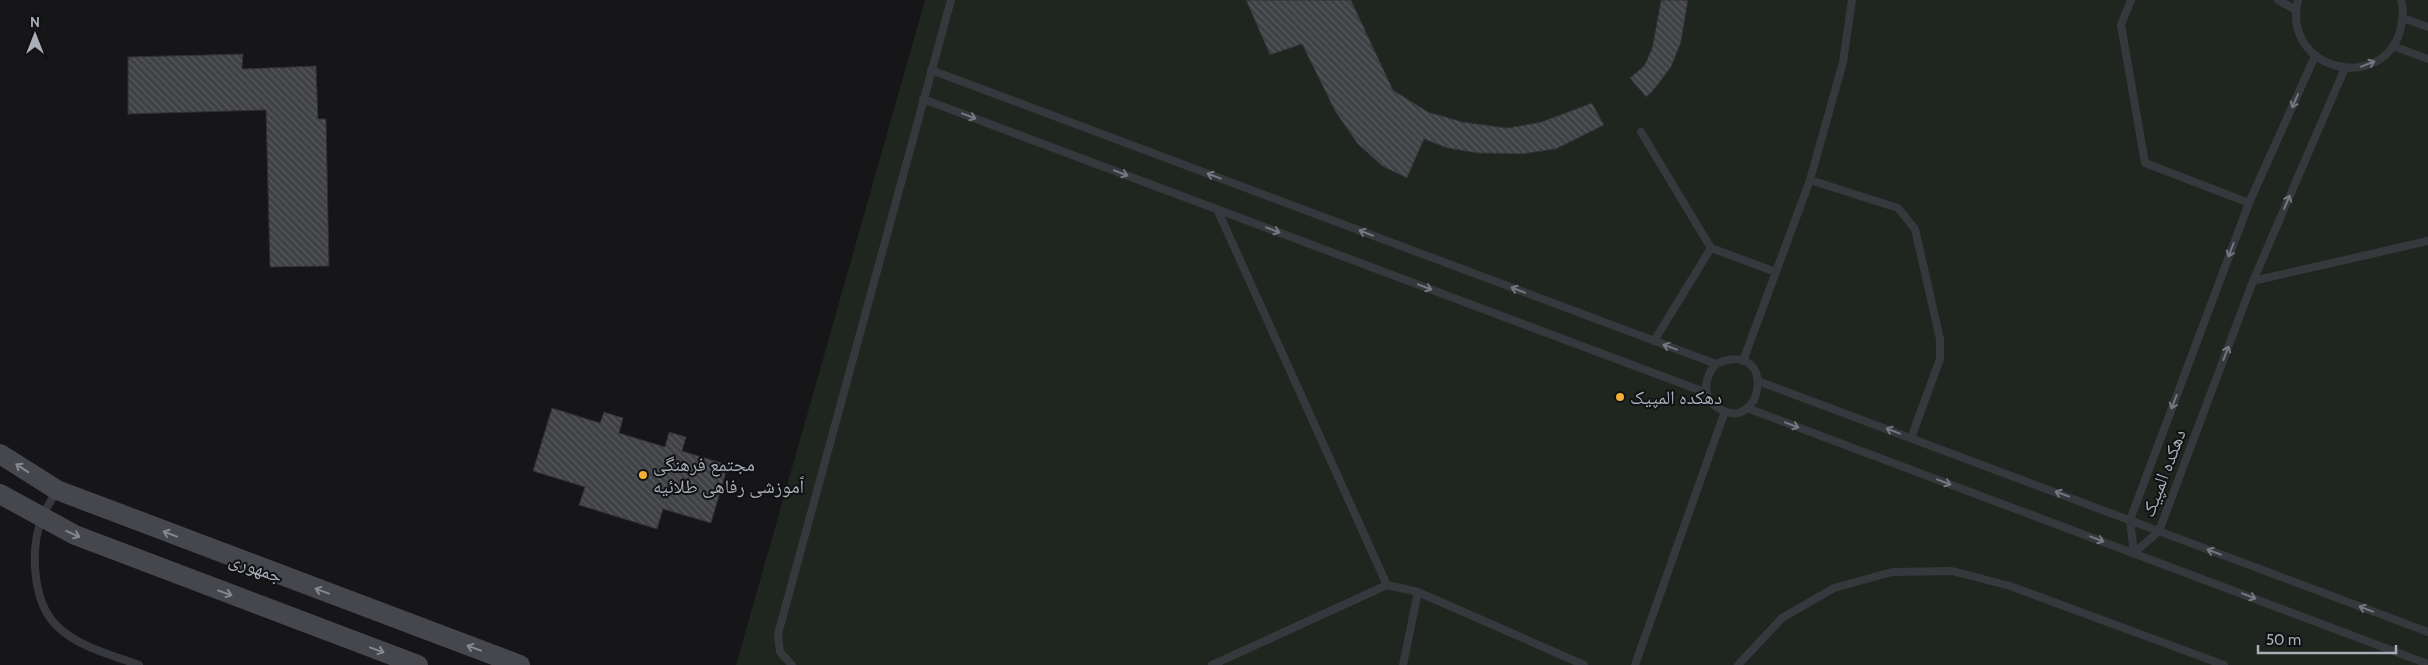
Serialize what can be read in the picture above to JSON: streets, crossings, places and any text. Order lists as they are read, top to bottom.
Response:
{
  "streets": {
    "main road": ["جمهوری"],
    "lane": ["دهکده المپیک"]
  },
  "places": ["دهکده المپیک", "مجتمع فرهنگی ٱموزشی رفاهی طلائیه"],
  "scale_bar": "50 m",
  "north": "top"
}
